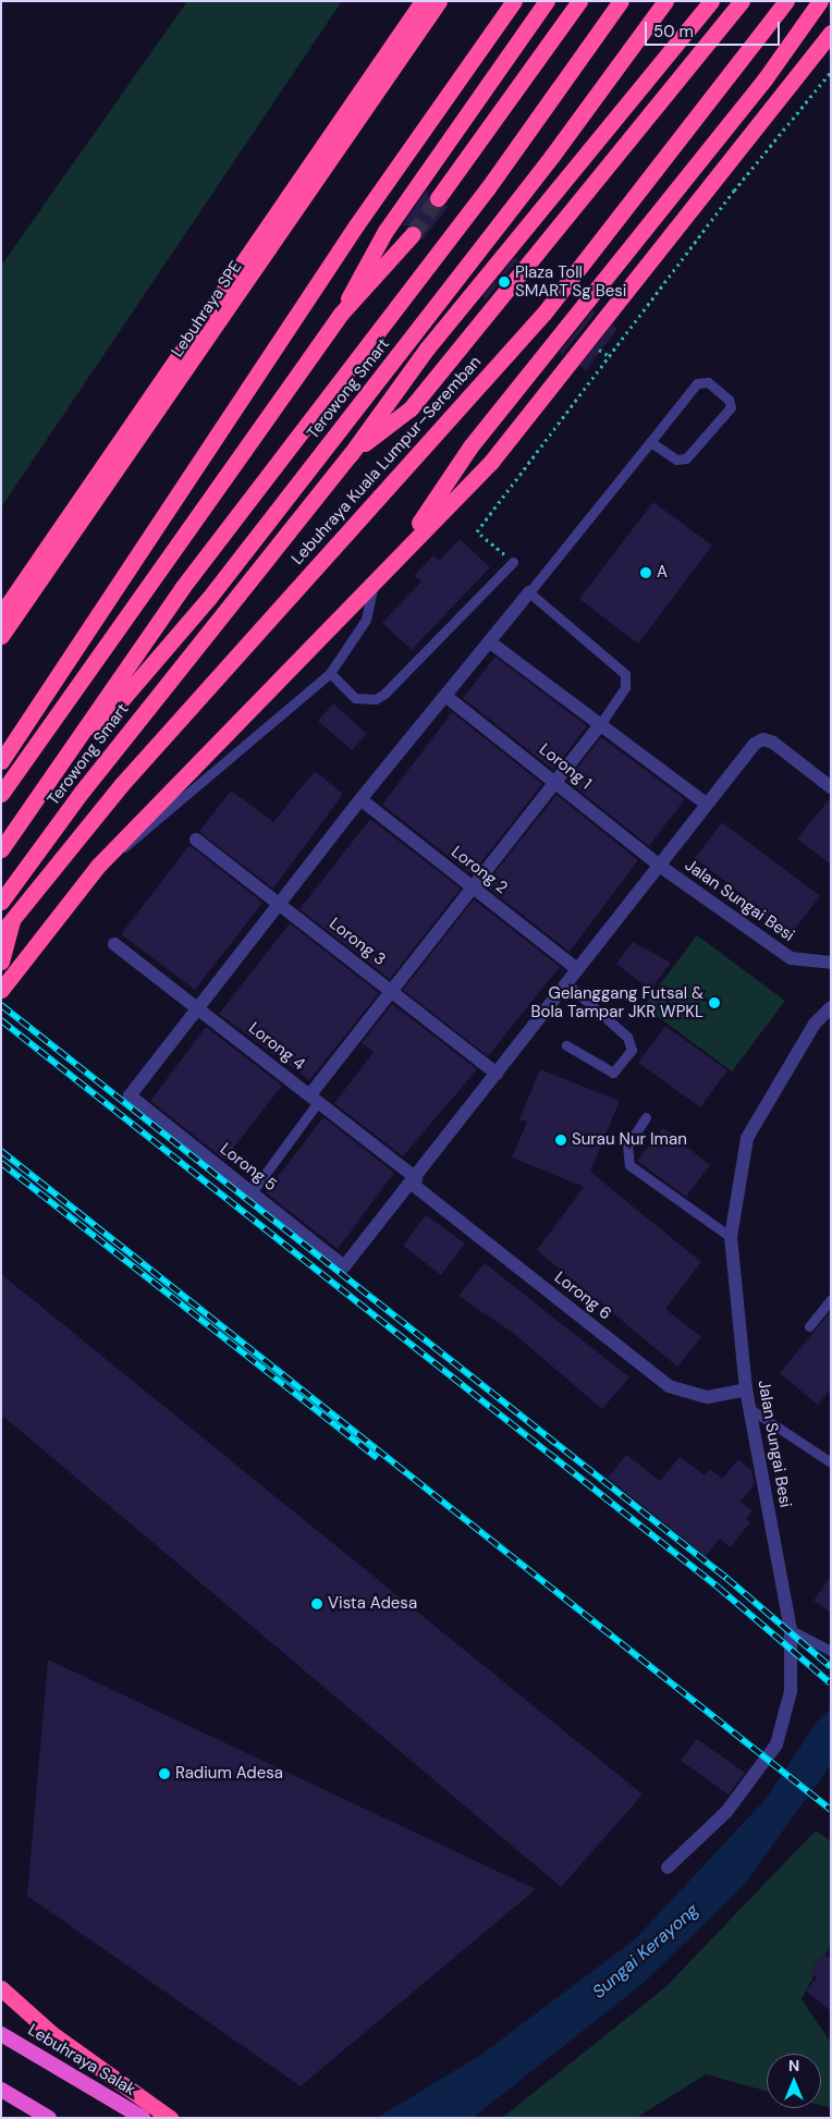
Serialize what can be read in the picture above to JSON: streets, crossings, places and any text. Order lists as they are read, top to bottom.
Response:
{
  "streets": {
    "highway": [
      "Lebuhraya SPE",
      "Terowong Smart",
      "Lebuhraya Kuala Lumpur–Seremban",
      "Lebuhraya Salak"
    ],
    "street": [
      "Lorong 1",
      "Lorong 2",
      "Jalan Sungai Besi",
      "Lorong 3",
      "Lorong 4",
      "Lorong 5",
      "Lorong 6"
    ]
  },
  "crossings": [
    ["Lorong 1", "Jalan Sungai Besi"],
    ["Jalan Sungai Besi", "Lorong 6"],
    ["Lorong 4", "Lorong 5"],
    ["Lorong 4", "Lorong 6"],
    ["Lorong 5", "Lorong 6"]
  ],
  "water": ["Sungai Kerayong"],
  "places": [
    "Plaza Toll SMART Sg Besi",
    "A",
    "Gelanggang Futsal & Bola Tampar JKR WPKL",
    "Surau Nur Iman",
    "Vista Adesa",
    "Radium Adesa"
  ],
  "scale_bar": "50 m",
  "north": "top"
}
